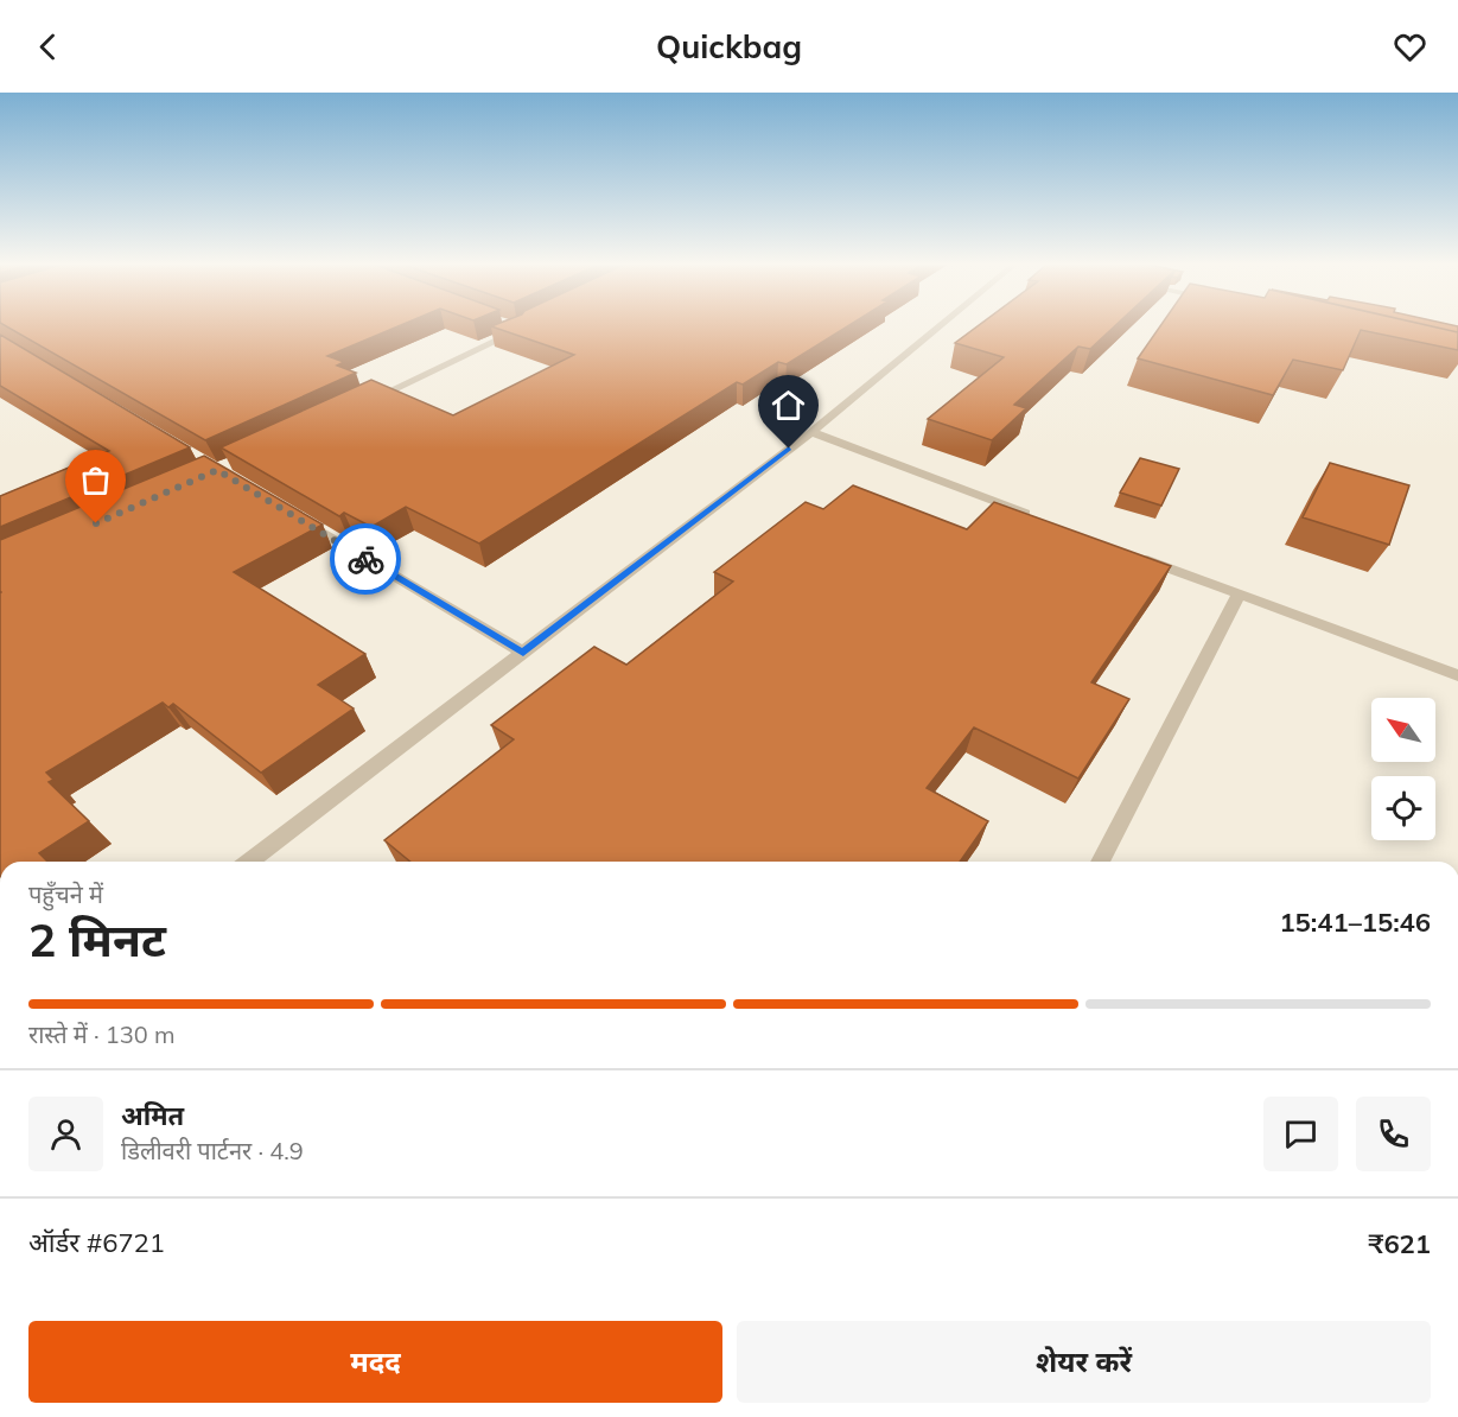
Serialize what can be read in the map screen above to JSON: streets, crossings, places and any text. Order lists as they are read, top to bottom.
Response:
{
  "north": "top left",
  "page": {
    "header": "Quickbag",
    "heading": ["2 मिनट", "पहुँचने में", "15:41–15:46"],
    "panel": [
      "अमित",
      "डिलीवरी पार्टनर · 4.9",
      "ऑर्डर #6721",
      "₹621"
    ],
    "bar": "रास्ते में · 130 m",
    "buttons": ["मदद", "शेयर करें"]
  }
}
